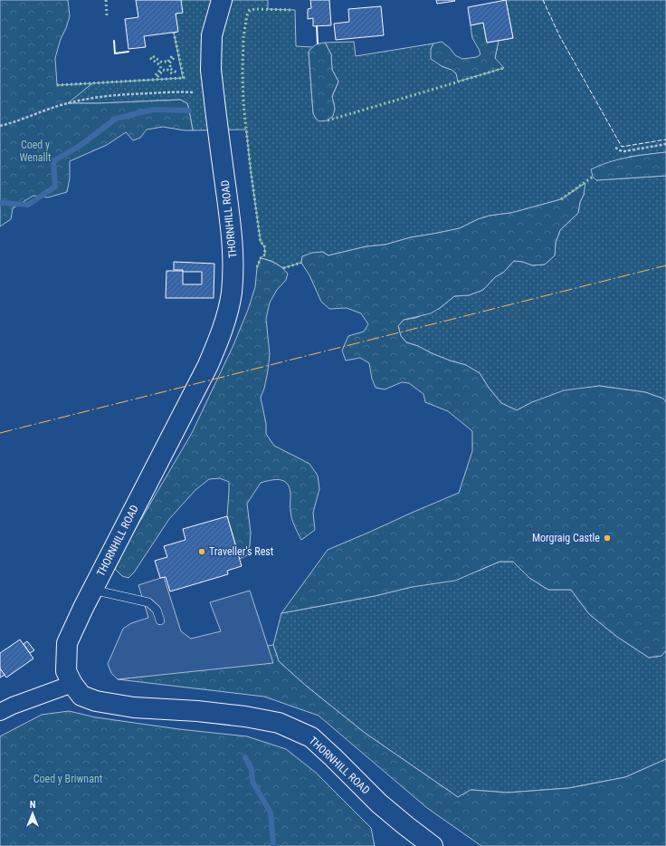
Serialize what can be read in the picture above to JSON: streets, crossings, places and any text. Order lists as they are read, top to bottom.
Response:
{
  "streets": {
    "main road": ["THORNHILL ROAD"]
  },
  "parks": ["Coed y Wenallt", "Coed y Briwnant"],
  "places": ["Morgraig Castle", "Traveller's Rest"],
  "north": "top"
}
